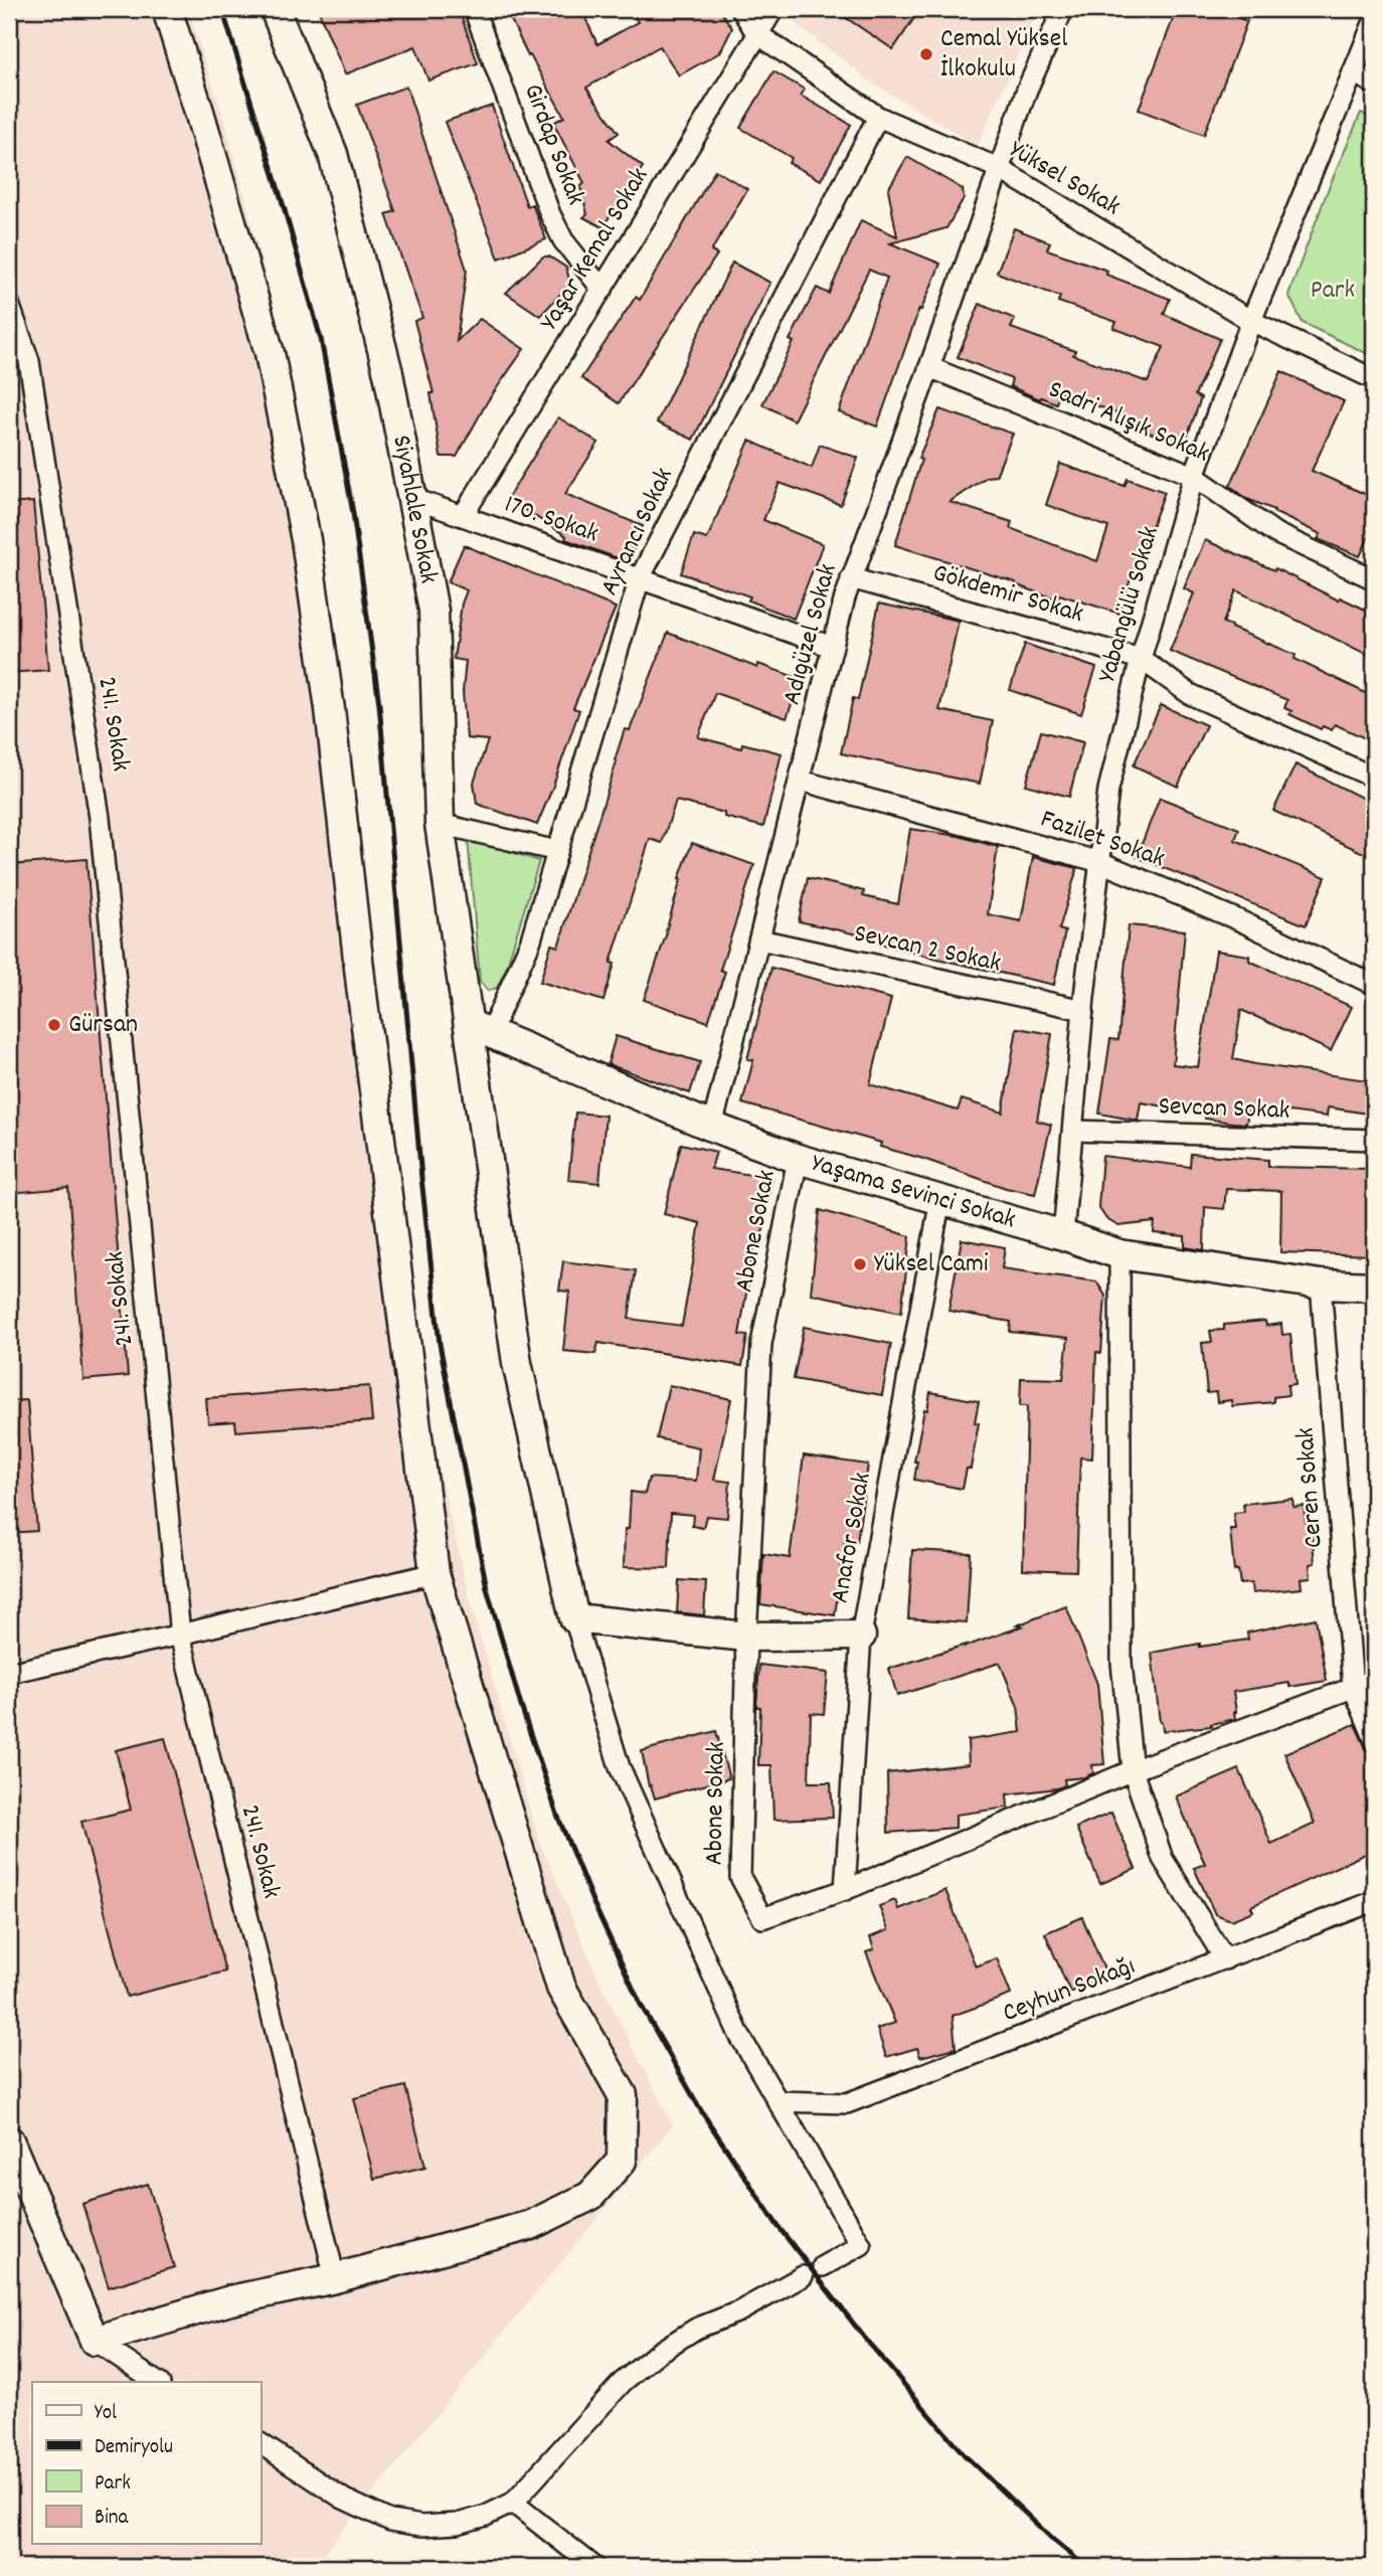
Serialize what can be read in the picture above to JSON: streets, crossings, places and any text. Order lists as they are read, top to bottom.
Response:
{
  "streets": {
    "street": [
      "Girdap Sokak",
      "Yüksel Sokak",
      "Yaşar Kemal Sokak",
      "Sadri Alışık Sokak",
      "Siyahlale Sokak",
      "170. Sokak",
      "Ayrancı Sokak",
      "Gökdemir Sokak",
      "Yabangülü Sokak",
      "Adıgüzel Sokak",
      "241. Sokak",
      "Fazilet Sokak",
      "Sevcan 2 Sokak",
      "Sevcan Sokak",
      "Yaşama Sevinci Sokak",
      "Abone Sokak",
      "Ceren Sokak",
      "Anafor Sokak",
      "Ceyhun Sokağı"
    ]
  },
  "crossings": [
    ["Girdap Sokak", "Yaşar Kemal Sokak"],
    ["Yüksel Sokak", "Yaşar Kemal Sokak"],
    ["Yüksel Sokak", "Ayrancı Sokak"],
    ["Yüksel Sokak", "Yabangülü Sokak"],
    ["Yüksel Sokak", "Adıgüzel Sokak"],
    ["Yaşar Kemal Sokak", "170. Sokak"],
    ["Sadri Alışık Sokak", "Yabangülü Sokak"],
    ["Sadri Alışık Sokak", "Adıgüzel Sokak"],
    ["Siyahlale Sokak", "170. Sokak"],
    ["Siyahlale Sokak", "Ayrancı Sokak"],
    ["Siyahlale Sokak", "Yaşama Sevinci Sokak"],
    ["170. Sokak", "Ayrancı Sokak"],
    ["170. Sokak", "Adıgüzel Sokak"],
    ["Ayrancı Sokak", "Yaşama Sevinci Sokak"],
    ["Gökdemir Sokak", "Yabangülü Sokak"],
    ["Gökdemir Sokak", "Adıgüzel Sokak"],
    ["Yabangülü Sokak", "Fazilet Sokak"],
    ["Yabangülü Sokak", "Sevcan 2 Sokak"],
    ["Yabangülü Sokak", "Sevcan Sokak"],
    ["Yabangülü Sokak", "Yaşama Sevinci Sokak"],
    ["Adıgüzel Sokak", "Fazilet Sokak"],
    ["Adıgüzel Sokak", "Sevcan 2 Sokak"],
    ["Adıgüzel Sokak", "Yaşama Sevinci Sokak"],
    ["Yaşama Sevinci Sokak", "Abone Sokak"],
    ["Yaşama Sevinci Sokak", "Ceren Sokak"],
    ["Yaşama Sevinci Sokak", "Anafor Sokak"],
    ["Abone Sokak", "Ceren Sokak"],
    ["Abone Sokak", "Anafor Sokak"]
  ],
  "parks": ["Park"],
  "places": ["Cemal Yüksel İlkokulu", "Gürsan", "Yüksel Cami"],
  "legend": [
    "Yol",
    "Demiryolu",
    "Park",
    "Bina"
  ]
}
